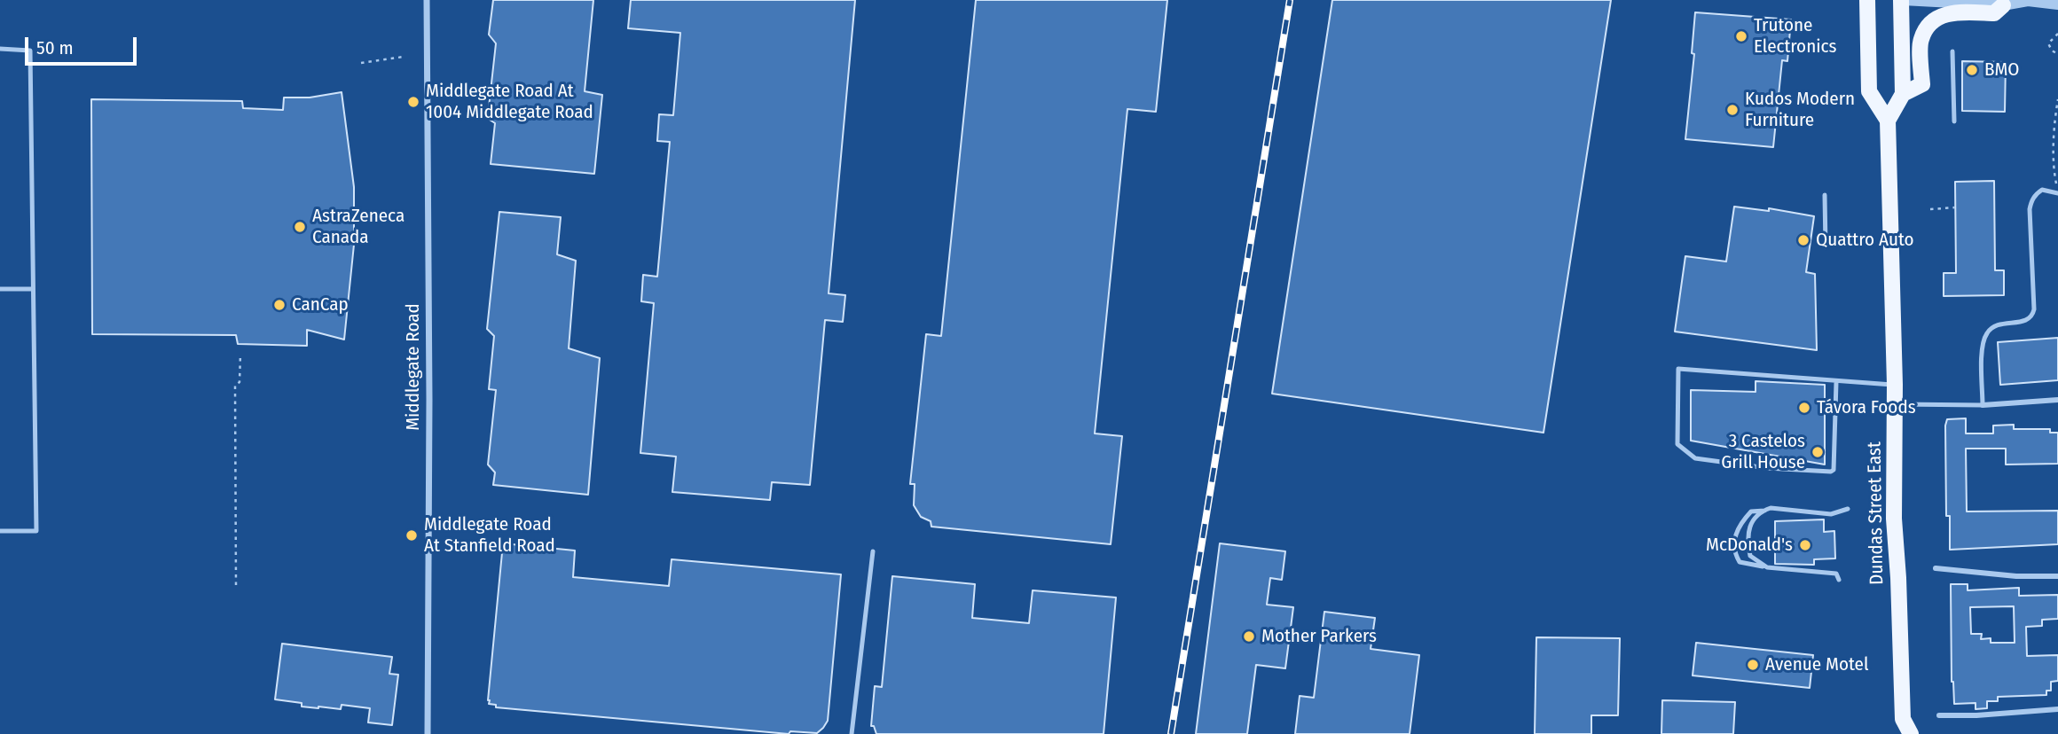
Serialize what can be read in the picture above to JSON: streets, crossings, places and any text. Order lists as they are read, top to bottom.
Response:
{
  "streets": {
    "main road": ["Dundas Street East"],
    "street": ["Middlegate Road"]
  },
  "places": [
    "Trutone Electronics",
    "BMO",
    "Middlegate Road At 1004 Middlegate Road",
    "Kudos Modern Furniture",
    "AstraZeneca Canada",
    "Quattro Auto",
    "CanCap",
    "Távora Foods",
    "3 Castelos Grill House",
    "Middlegate Road At Stanfield Road",
    "McDonald's",
    "Mother Parkers",
    "Avenue Motel"
  ],
  "scale_bar": "50 m"
}
